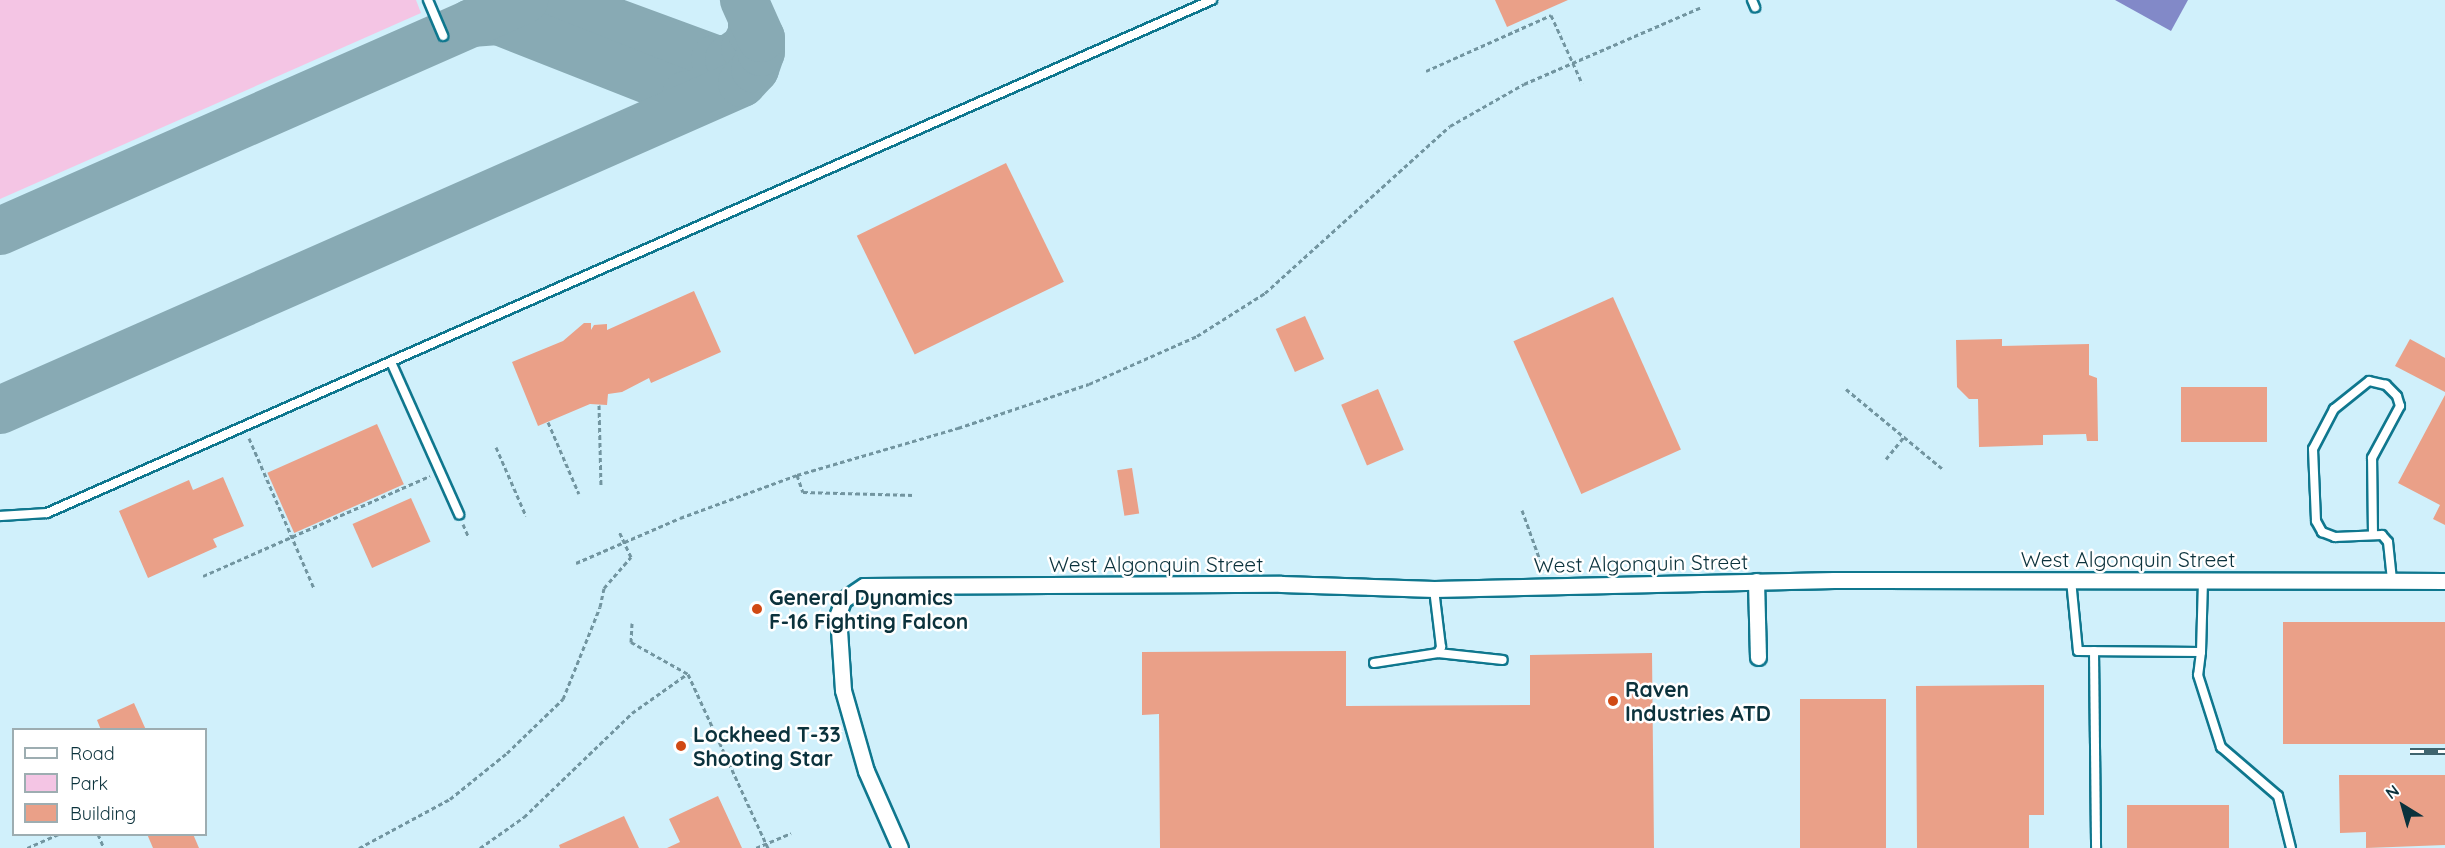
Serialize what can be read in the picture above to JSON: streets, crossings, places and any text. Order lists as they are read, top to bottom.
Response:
{
  "streets": {
    "street": ["West Algonquin Street"]
  },
  "places": ["General Dynamics F-16 Fighting Falcon", "Raven Industries ATD", "Lockheed T-33 Shooting Star"],
  "legend": ["Road", "Park", "Building"],
  "north": "top left"
}
